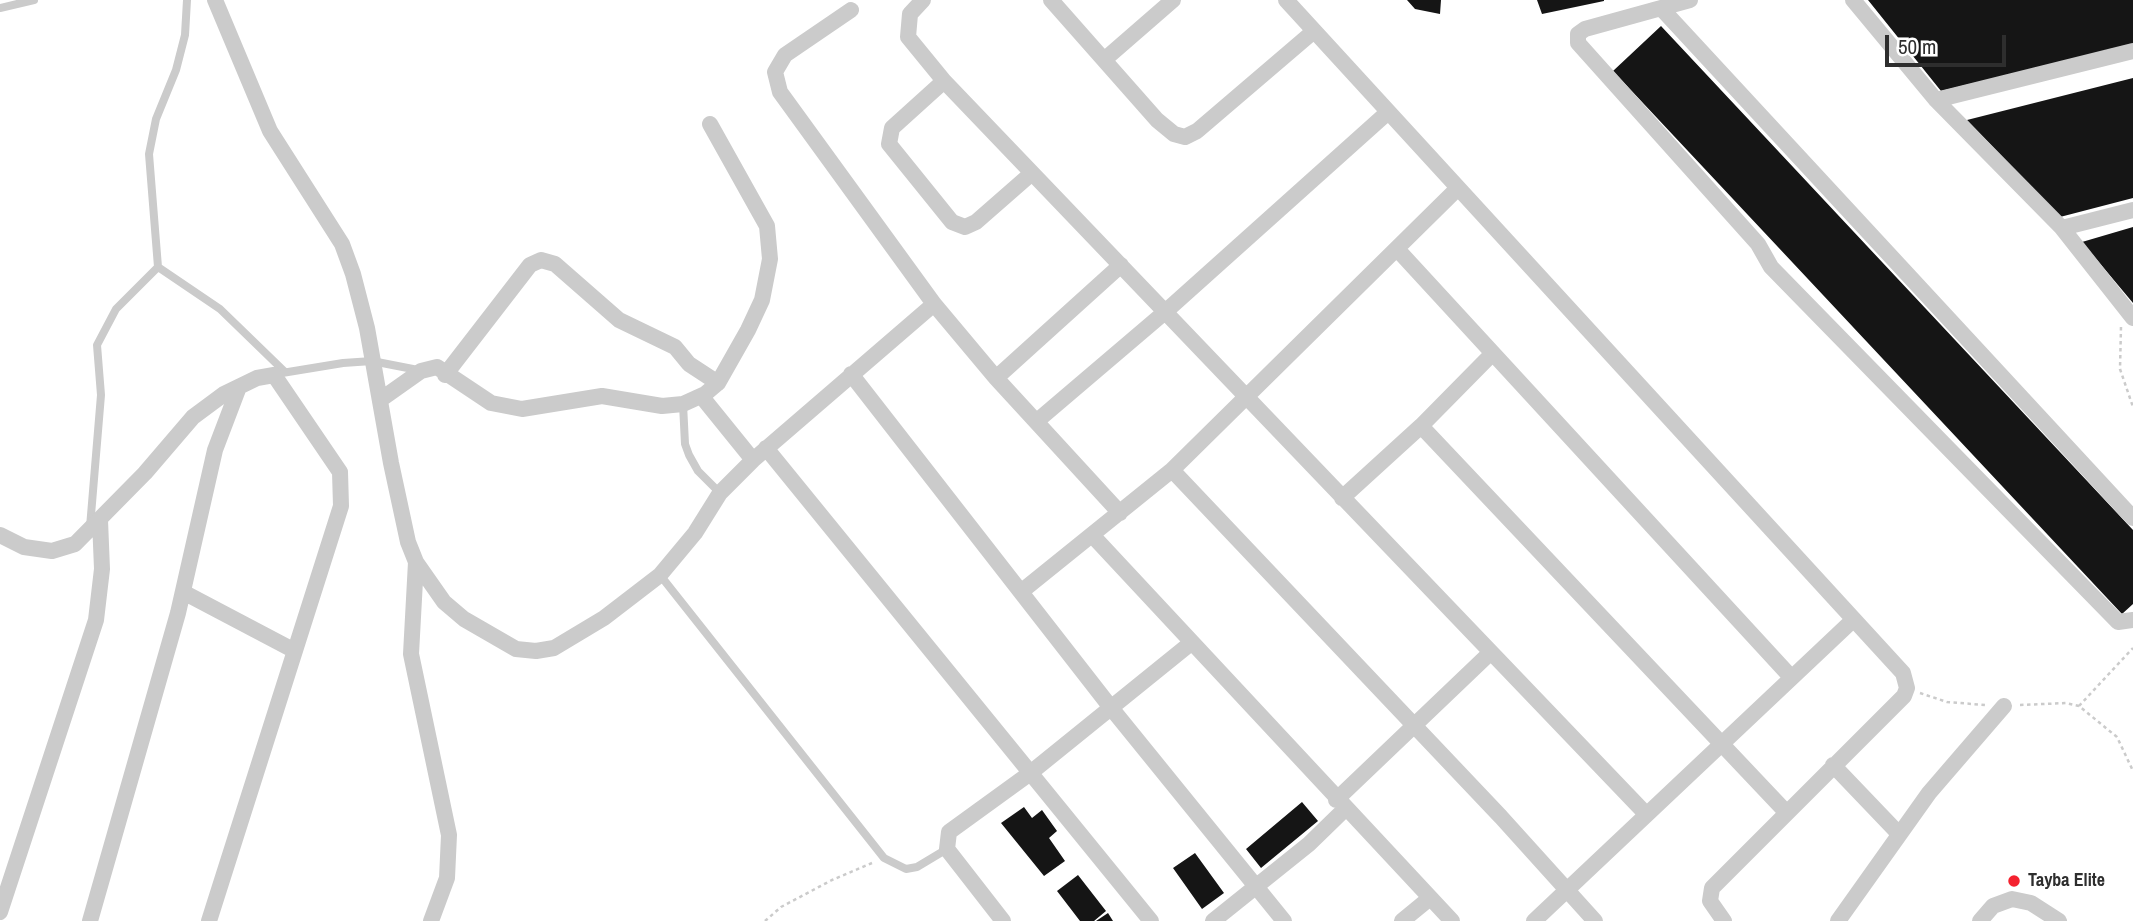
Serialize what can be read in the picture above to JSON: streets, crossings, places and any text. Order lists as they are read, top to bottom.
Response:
{
  "places": ["Tayba Elite"],
  "scale_bar": "50 m"
}
